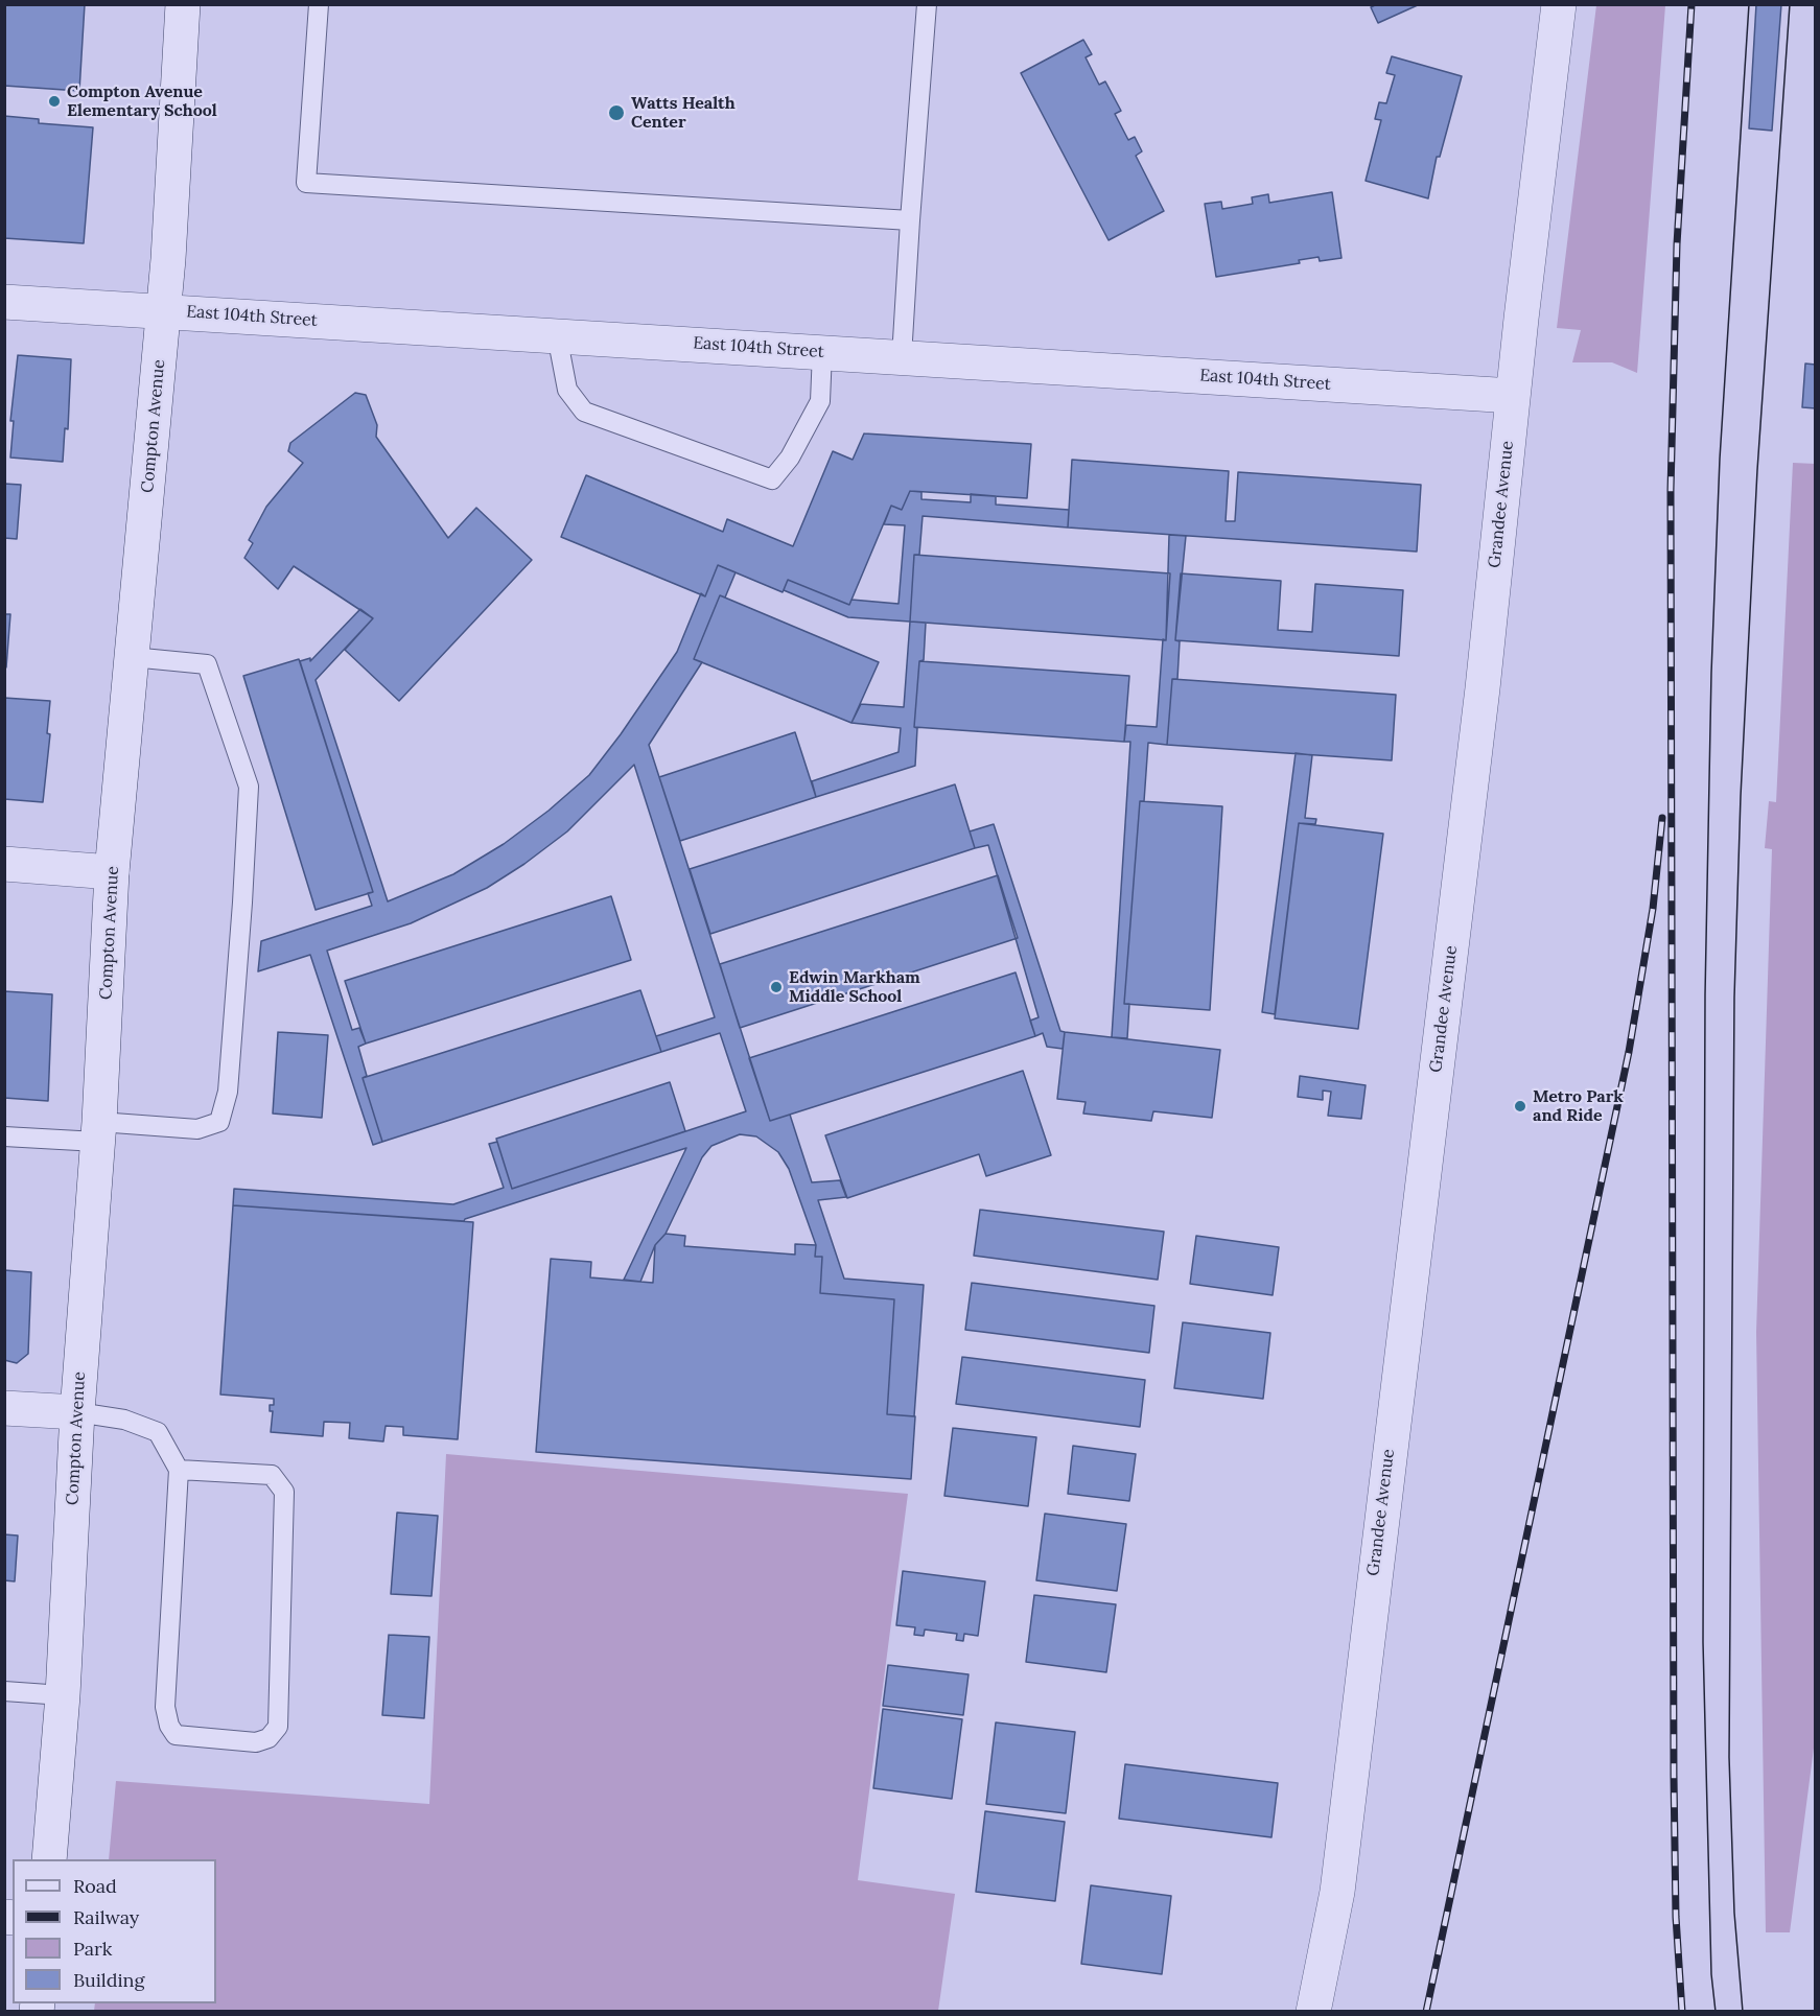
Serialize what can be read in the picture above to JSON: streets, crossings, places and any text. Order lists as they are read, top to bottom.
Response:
{
  "streets": {
    "street": ["East 104th Street", "Compton Avenue", "Grandee Avenue"]
  },
  "crossings": [
    ["East 104th Street", "Compton Avenue"],
    ["East 104th Street", "Grandee Avenue"]
  ],
  "places": [
    "Compton Avenue Elementary School",
    "Watts Health Center",
    "Edwin Markham Middle School",
    "Metro Park and Ride"
  ],
  "legend": [
    "Road",
    "Railway",
    "Park",
    "Building"
  ]
}
